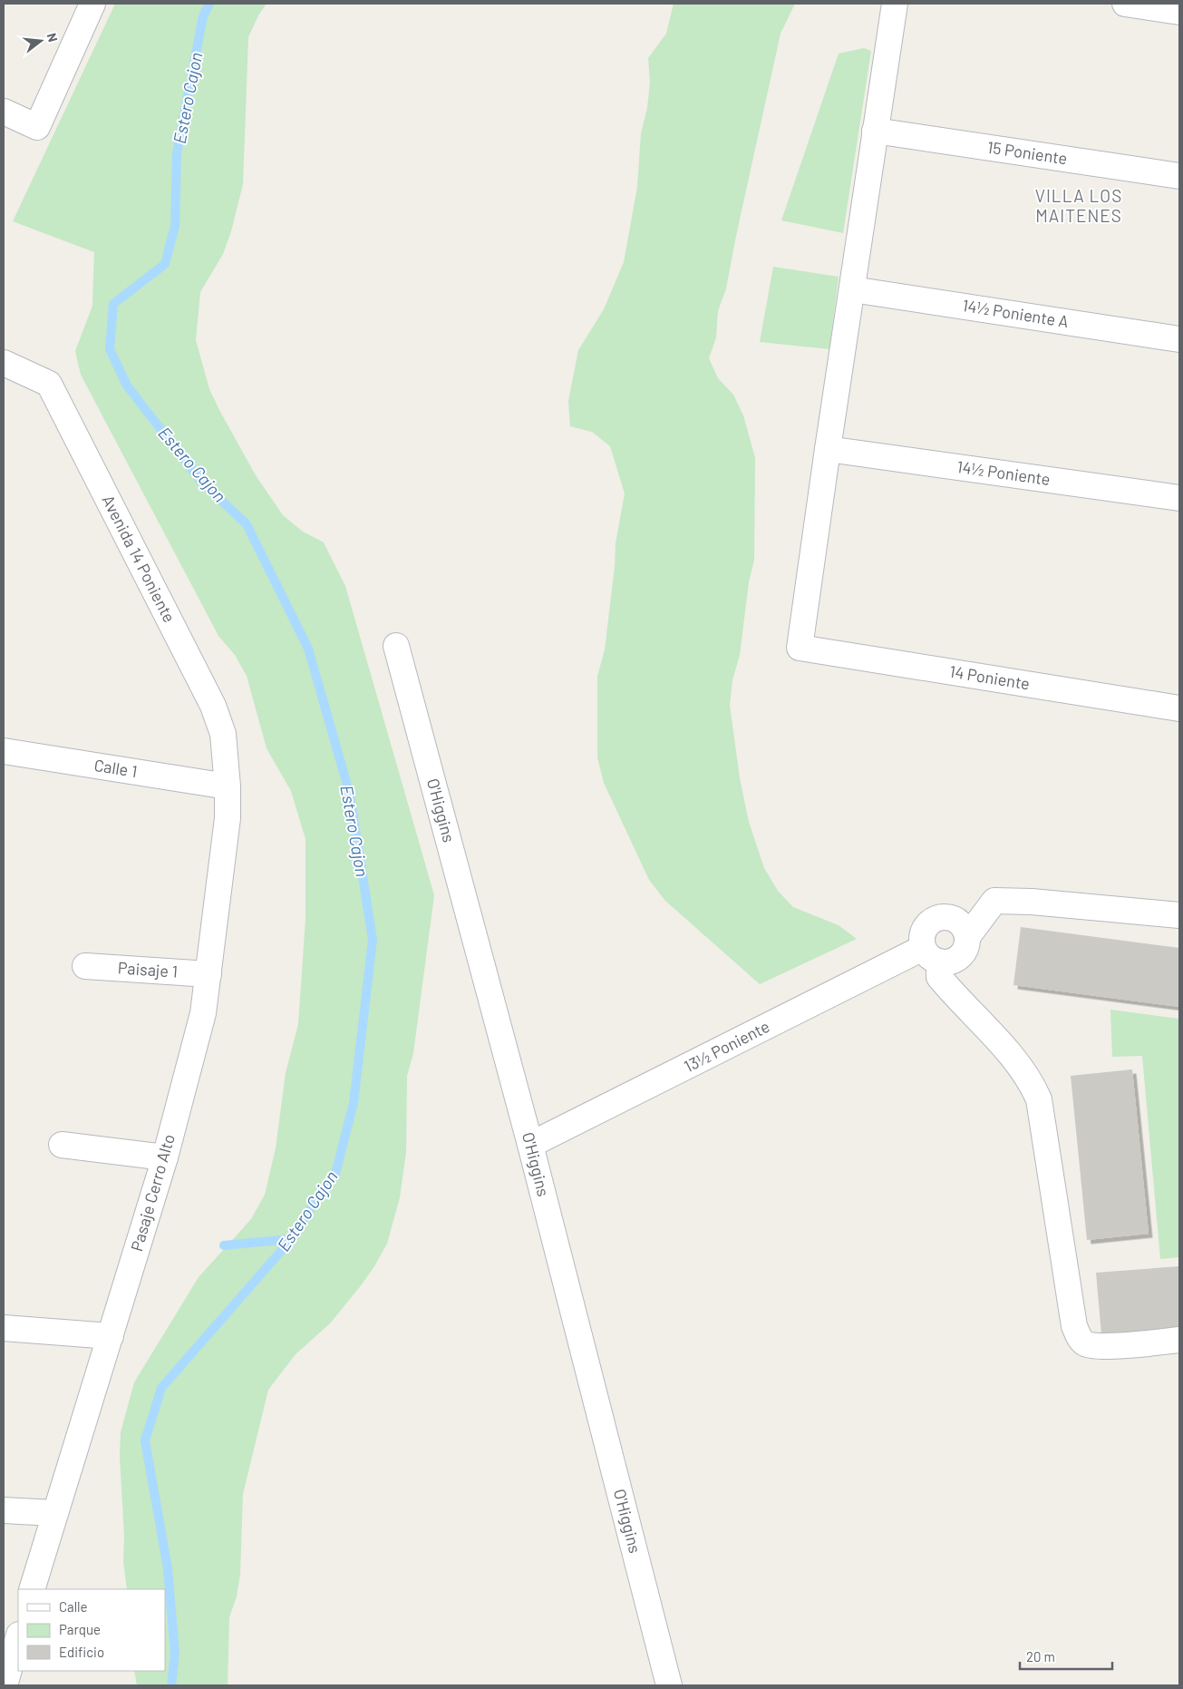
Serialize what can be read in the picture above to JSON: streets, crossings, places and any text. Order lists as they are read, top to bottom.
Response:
{
  "streets": {
    "street": [
      "15 Poniente",
      "14½ Poniente A",
      "14½ Poniente",
      "Avenida 14 Poniente",
      "14 Poniente",
      "Calle 1",
      "O'Higgins",
      "Paisaje 1",
      "13½ Poniente",
      "Pasaje Cerro Alto"
    ]
  },
  "crossings": [
    ["14½ Poniente", "14 Poniente"],
    ["Avenida 14 Poniente", "Calle 1"],
    ["Avenida 14 Poniente", "Pasaje Cerro Alto"],
    ["Calle 1", "Pasaje Cerro Alto"],
    ["O'Higgins", "13½ Poniente"],
    ["Paisaje 1", "Pasaje Cerro Alto"]
  ],
  "districts": ["VILLA LOS MAITENES"],
  "water": ["Estero Cajon"],
  "legend": ["Calle", "Parque", "Edificio"],
  "scale_bar": "20 m",
  "north": "right"
}
